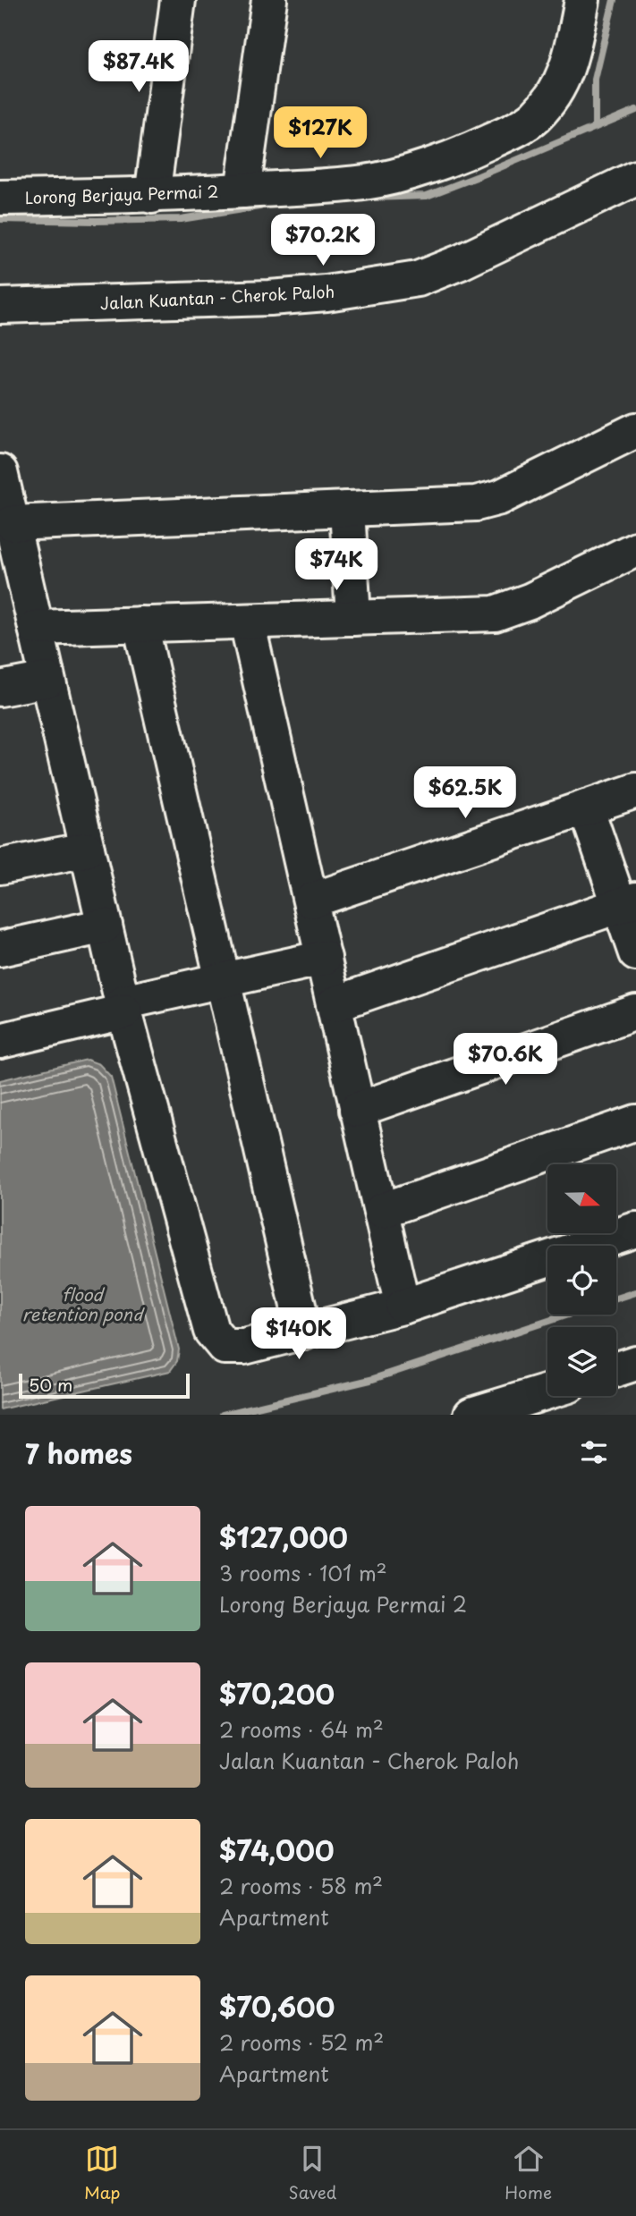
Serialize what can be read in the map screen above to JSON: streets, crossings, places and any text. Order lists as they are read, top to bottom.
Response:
{
  "streets": {
    "street": ["Lorong Berjaya Permai 2", "Jalan Kuantan - Cherok Paloh"]
  },
  "water": ["flood retention pond"],
  "scale_bar": "50 m",
  "north": "right",
  "page": {
    "price": [
      "$87.4K",
      "$127K",
      "$70.2K",
      "$74K",
      "$62.5K",
      "$70.6K",
      "$140K"
    ],
    "scale": "50 m",
    "heading": "7 homes",
    "list": [
      {
        "name": "$127,000",
        "note": "3 rooms · 101 m² · Lorong Berjaya Permai 2"
      },
      {
        "name": "$70,200",
        "note": "2 rooms · 64 m² · Jalan Kuantan - Cherok Paloh"
      },
      {
        "name": "$74,000",
        "note": "2 rooms · 58 m² · Apartment"
      },
      {
        "name": "$70,600",
        "note": "2 rooms · 52 m² · Apartment"
      }
    ],
    "tabs": ["Map", "Saved", "Home"]
  }
}
